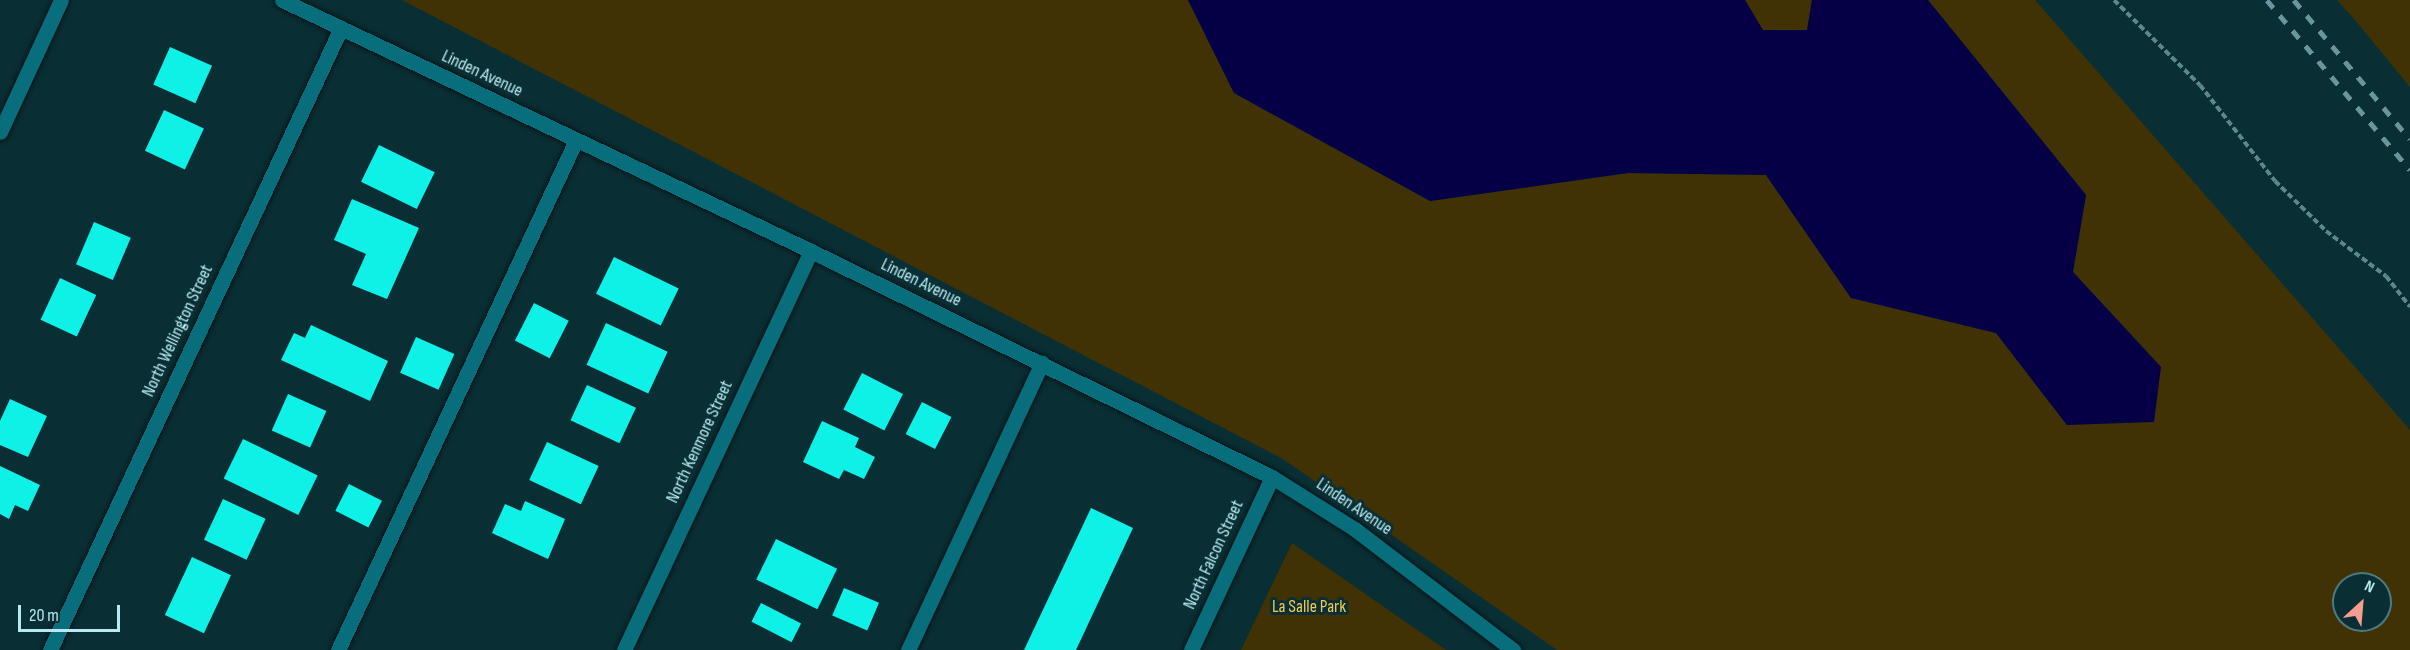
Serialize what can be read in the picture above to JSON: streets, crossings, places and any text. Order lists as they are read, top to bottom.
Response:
{
  "streets": {
    "street": [
      "Linden Avenue",
      "North Wellington Street",
      "North Kenmore Street",
      "North Falcon Street"
    ]
  },
  "crossings": [
    ["Linden Avenue", "North Wellington Street"],
    ["Linden Avenue", "North Kenmore Street"],
    ["Linden Avenue", "North Falcon Street"]
  ],
  "parks": ["La Salle Park"],
  "scale_bar": "20 m",
  "north": "top right"
}
